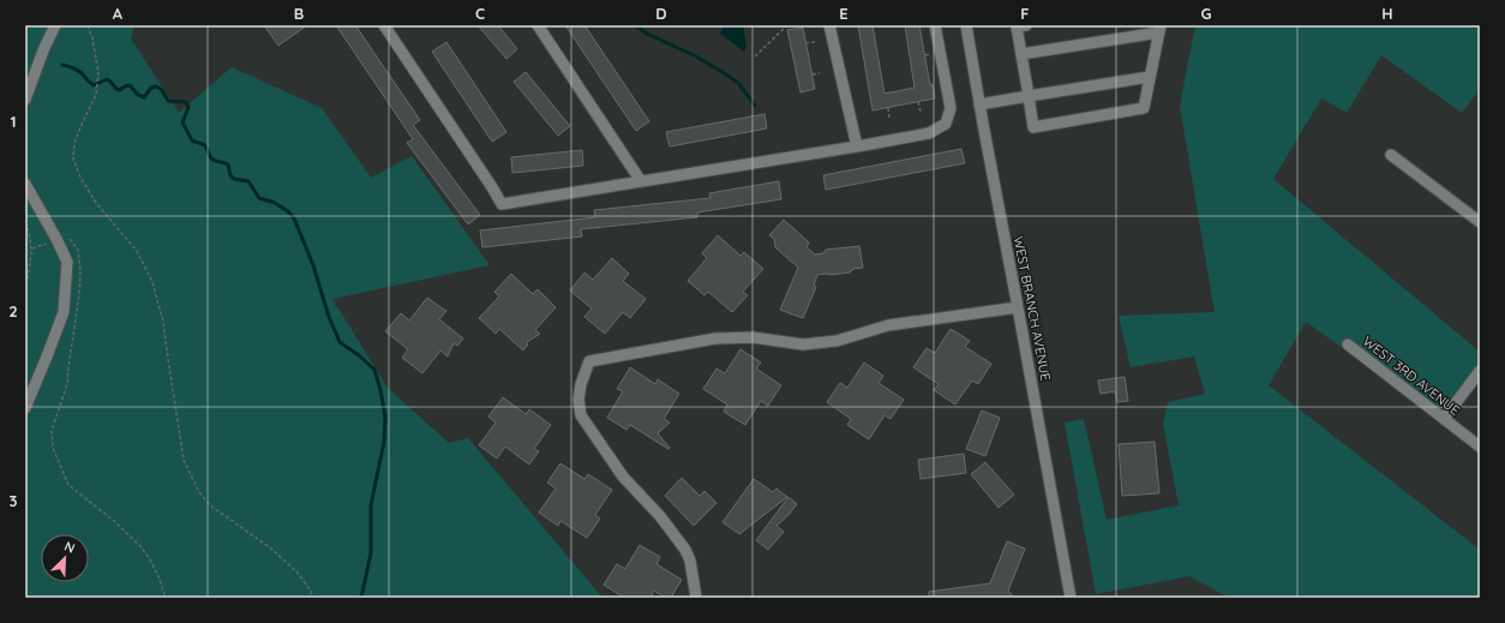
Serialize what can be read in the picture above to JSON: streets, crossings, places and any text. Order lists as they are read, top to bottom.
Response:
{
  "streets": {
    "street": ["WEST BRANCH AVENUE", "WEST 3RD AVENUE"]
  },
  "north": "top right",
  "grid": {
    "columns": [
      "A",
      "B",
      "C",
      "D",
      "E",
      "F",
      "G",
      "H"
    ],
    "rows": ["1", "2", "3"]
  }
}
